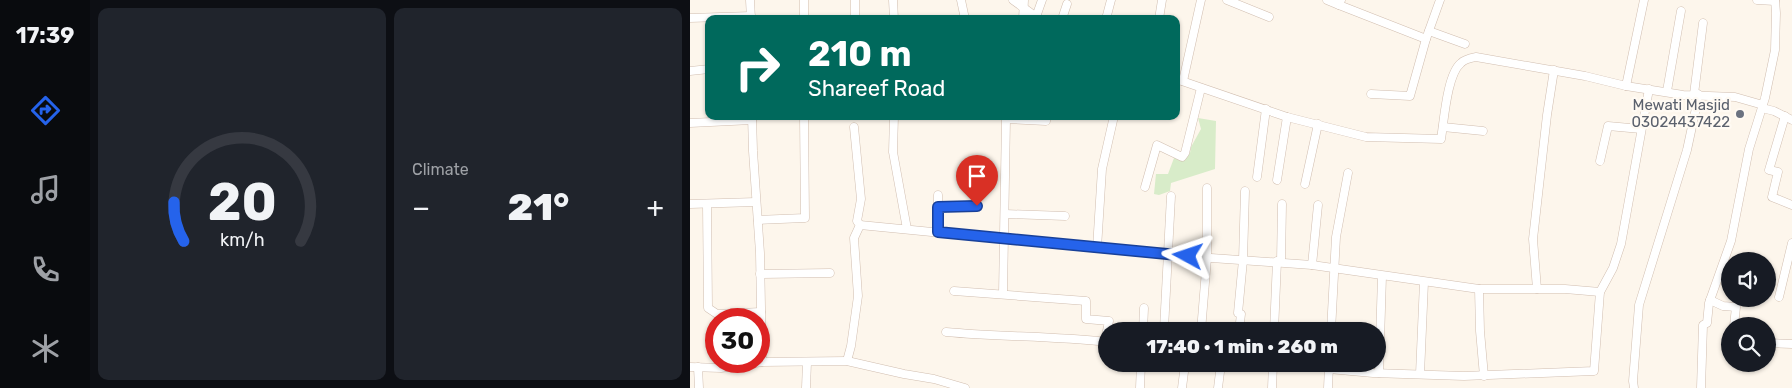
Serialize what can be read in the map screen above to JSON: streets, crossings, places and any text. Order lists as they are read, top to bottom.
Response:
{
  "places": ["Mewati Masjid 03024437422"],
  "page": {
    "tabs": "17:39",
    "tile": "Climate",
    "turn": ["210 m", "Shareef Road"],
    "heat": ["−", "21°", "+"],
    "limit": "30",
    "trip": "17:40 · 1 min · 260 m",
    "gauge": ["20", "km/h"]
  }
}
